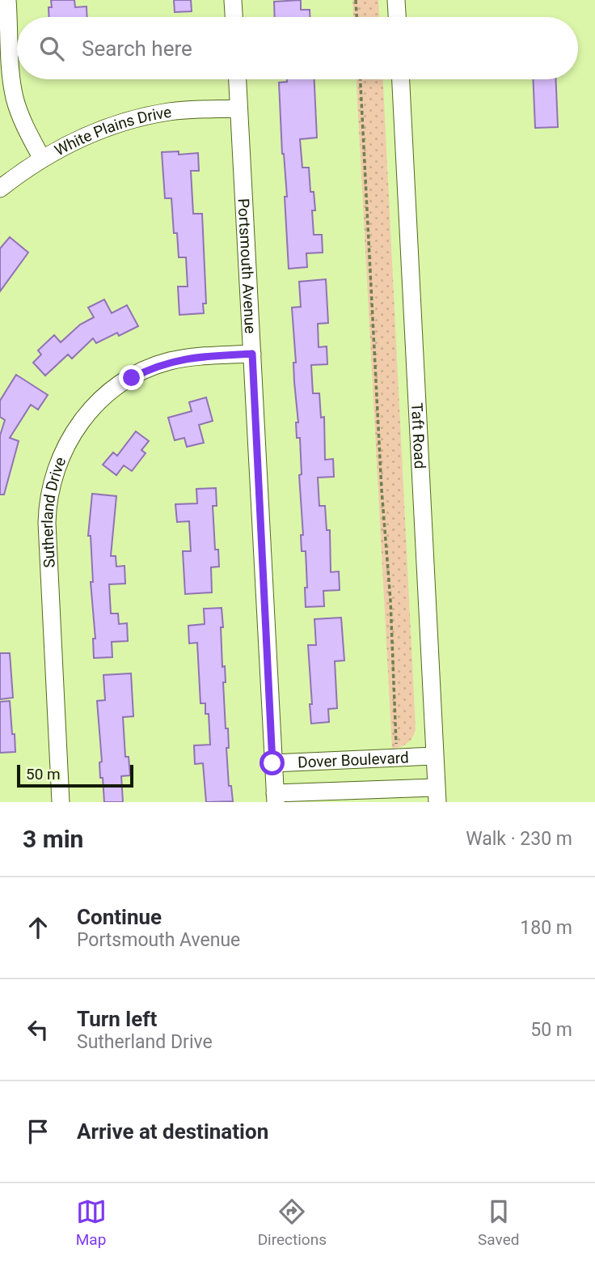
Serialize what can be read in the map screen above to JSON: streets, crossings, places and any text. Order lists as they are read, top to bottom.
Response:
{
  "streets": {
    "street": [
      "White Plains Drive",
      "Portsmouth Avenue",
      "Taft Road",
      "Sutherland Drive",
      "Dover Boulevard"
    ]
  },
  "crossings": [
    ["White Plains Drive", "Portsmouth Avenue"],
    ["Portsmouth Avenue", "Sutherland Drive"],
    ["Portsmouth Avenue", "Dover Boulevard"],
    ["Taft Road", "Dover Boulevard"]
  ],
  "scale_bar": "50 m",
  "page": {
    "search": "Search here",
    "scale": "50 m",
    "heading": ["3 min", "Walk · 230 m"],
    "list": [
      ["Continue", "Portsmouth Avenue", "180 m"],
      ["Turn left", "Sutherland Drive", "50 m"],
      "Arrive at destination"
    ],
    "nav": ["Map", "Directions", "Saved"]
  }
}
